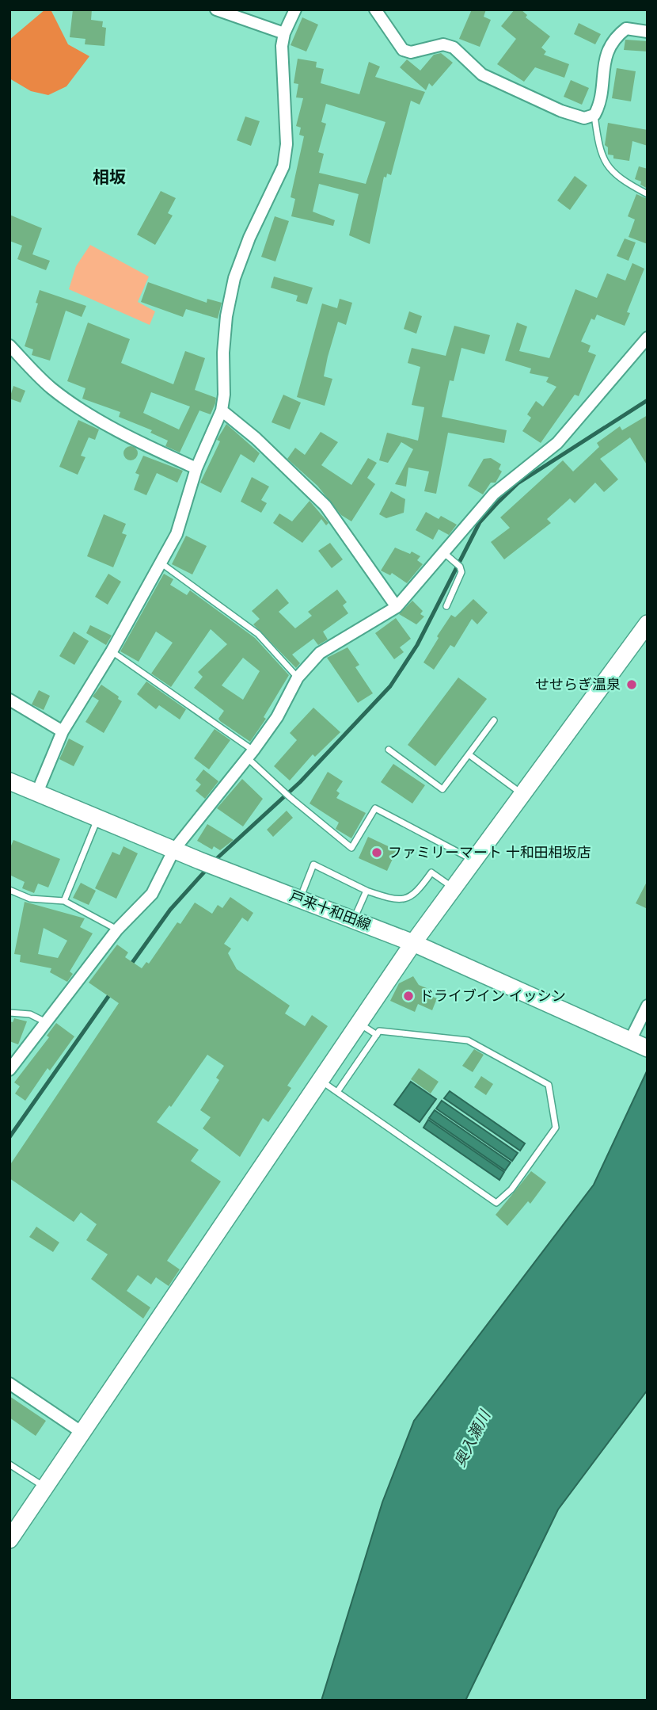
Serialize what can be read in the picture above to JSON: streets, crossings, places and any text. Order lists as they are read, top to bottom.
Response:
{
  "streets": {
    "street": ["戸来十和田線"]
  },
  "districts": ["相坂"],
  "water": ["奥入瀬川"],
  "places": ["せせらぎ温泉", "ファミリーマート 十和田相坂店", "ドライブイン イッシン"]
}
